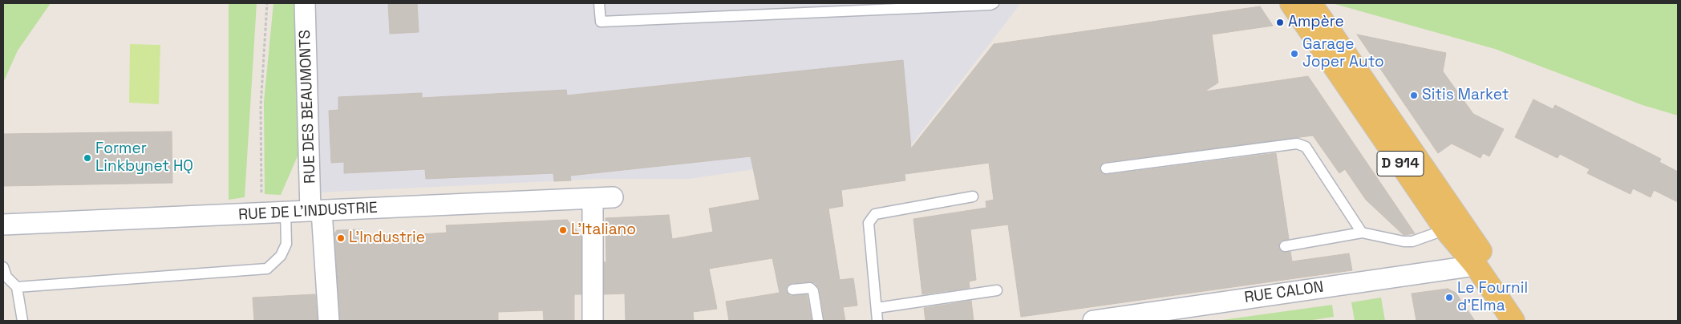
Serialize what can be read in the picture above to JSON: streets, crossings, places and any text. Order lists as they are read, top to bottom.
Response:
{
  "streets": {
    "main road": ["D 914"],
    "street": ["RUE DES BEAUMONTS", "RUE DE L'INDUSTRIE", "RUE CALON"]
  },
  "crossings": [
    ["RUE DES BEAUMONTS", "RUE DE L'INDUSTRIE"],
    ["D 914", "RUE CALON"]
  ],
  "places": [
    "Ampère",
    "Garage Joper Auto",
    "Sitis Market",
    "Former Linkbynet HQ",
    "L'Italiano",
    "L'Industrie",
    "Le Fournil d'Elma"
  ]
}
